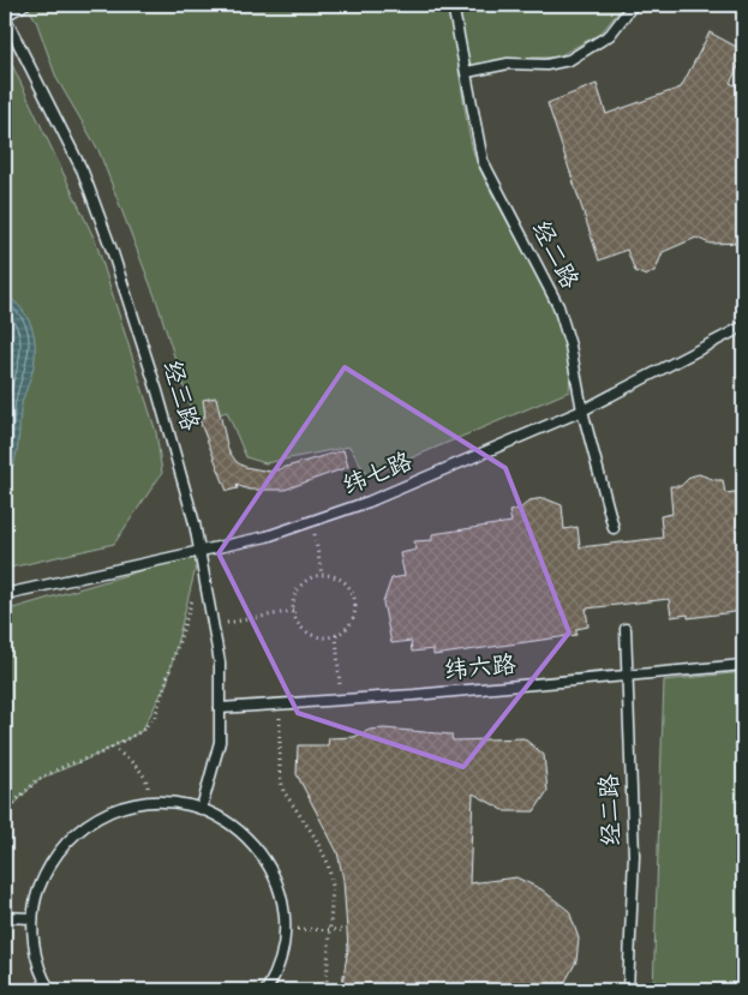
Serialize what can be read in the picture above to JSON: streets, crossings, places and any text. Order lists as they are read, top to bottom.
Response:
{
  "streets": {
    "lane": [
      "经二路",
      "经三路",
      "纬七路",
      "纬六路"
    ]
  },
  "crossings": [
    ["经二路", "纬七路"],
    ["经二路", "纬六路"],
    ["经三路", "纬七路"],
    ["经三路", "纬六路"]
  ]
}
